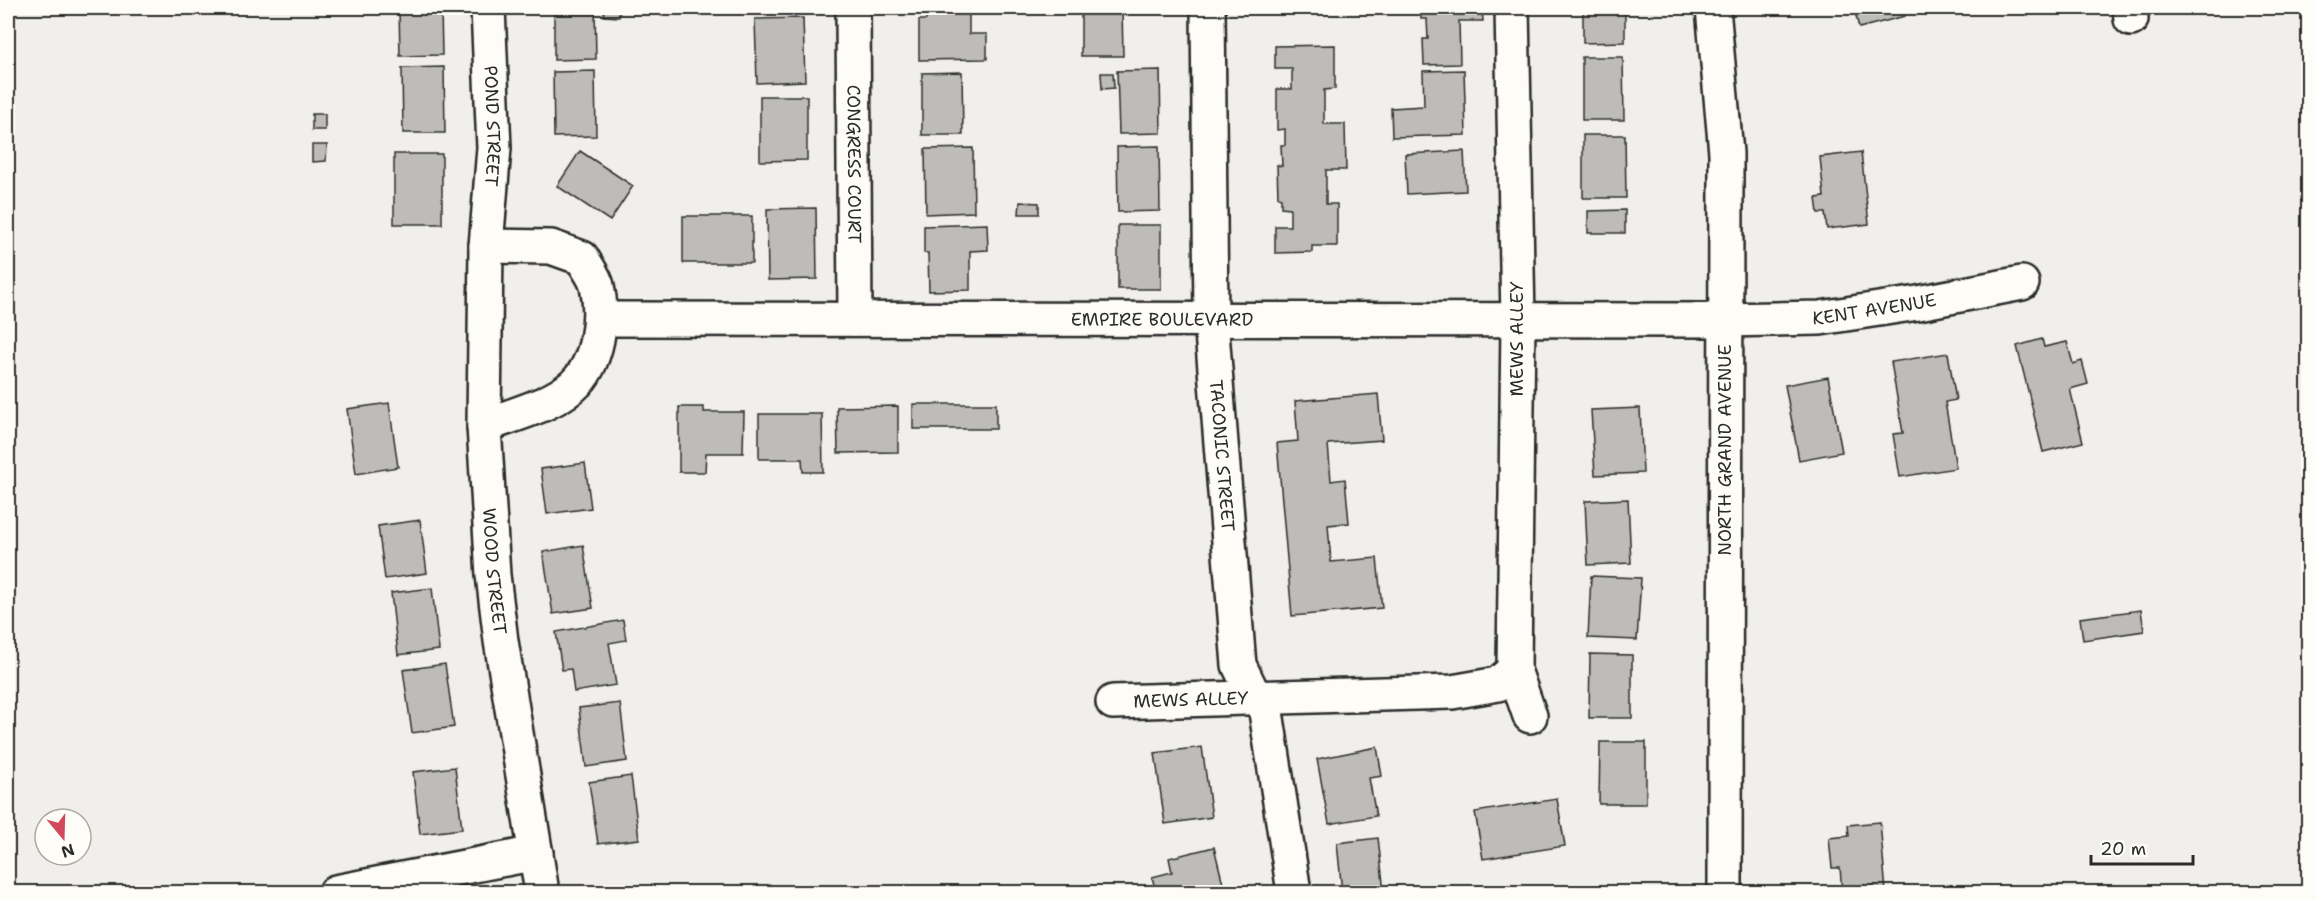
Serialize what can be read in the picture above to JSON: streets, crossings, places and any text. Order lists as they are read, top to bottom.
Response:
{
  "streets": {
    "street": [
      "POND STREET",
      "CONGRESS COURT",
      "KENT AVENUE",
      "EMPIRE BOULEVARD",
      "MEWS ALLEY",
      "NORTH GRAND AVENUE",
      "TACONIC STREET",
      "WOOD STREET"
    ]
  },
  "crossings": [
    ["POND STREET", "WOOD STREET"],
    ["CONGRESS COURT", "EMPIRE BOULEVARD"],
    ["KENT AVENUE", "EMPIRE BOULEVARD"],
    ["KENT AVENUE", "NORTH GRAND AVENUE"],
    ["EMPIRE BOULEVARD", "MEWS ALLEY"],
    ["EMPIRE BOULEVARD", "NORTH GRAND AVENUE"],
    ["EMPIRE BOULEVARD", "TACONIC STREET"],
    ["MEWS ALLEY", "TACONIC STREET"]
  ],
  "scale_bar": "20 m",
  "north": "bottom"
}
